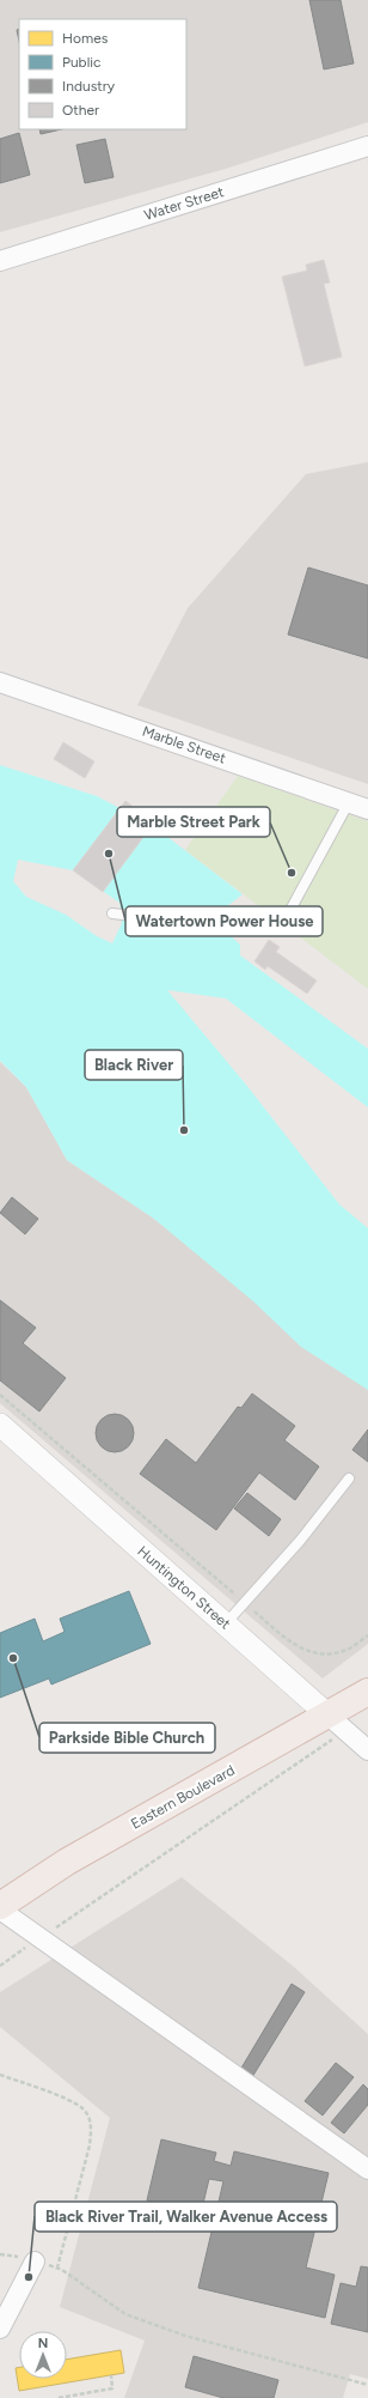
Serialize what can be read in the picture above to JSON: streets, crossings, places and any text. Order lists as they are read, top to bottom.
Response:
{
  "streets": {
    "main road": ["Eastern Boulevard"],
    "street": ["Water Street", "Marble Street", "Huntington Street"]
  },
  "crossings": [
    ["Huntington Street", "Eastern Boulevard"]
  ],
  "places": [
    "Watertown Power House",
    "Marble Street Park",
    "Black River",
    "Parkside Bible Church",
    "Black River Trail, Walker Avenue Access"
  ],
  "legend": [
    "Homes",
    "Public",
    "Industry",
    "Other"
  ],
  "north": "top"
}
